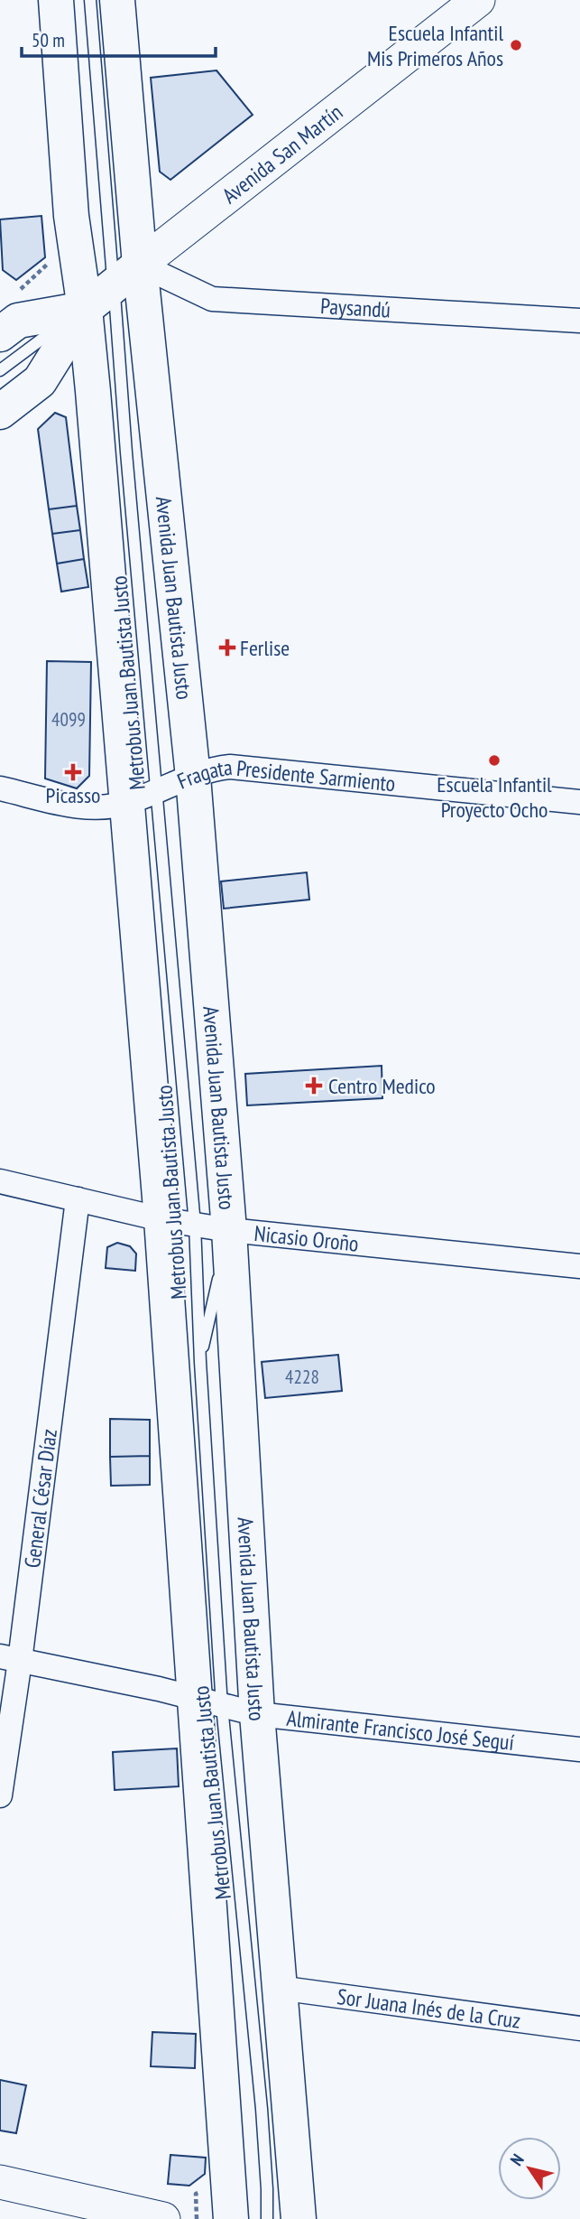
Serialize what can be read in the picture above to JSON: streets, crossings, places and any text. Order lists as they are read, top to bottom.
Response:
{
  "streets": {
    "main road": ["Avenida San Martín", "Avenida Juan Bautista Justo"],
    "street": [
      "Paysandú",
      "Fragata Presidente Sarmiento",
      "Nicasio Oroño",
      "General César Díaz",
      "Almirante Francisco José Seguí",
      "Sor Juana Inés de la Cruz"
    ],
    "lane": ["Metrobus Juan Bautista Justo"]
  },
  "crossings": [
    ["Avenida San Martín", "Paysandú"],
    ["Avenida San Martín", "Avenida Juan Bautista Justo"],
    ["Avenida San Martín", "Metrobus Juan Bautista Justo"],
    ["Paysandú", "Avenida Juan Bautista Justo"],
    ["Avenida Juan Bautista Justo", "Metrobus Juan Bautista Justo"],
    ["Avenida Juan Bautista Justo", "Fragata Presidente Sarmiento"],
    ["Avenida Juan Bautista Justo", "Nicasio Oroño"],
    ["Avenida Juan Bautista Justo", "Almirante Francisco José Seguí"],
    ["Avenida Juan Bautista Justo", "Sor Juana Inés de la Cruz"],
    ["Metrobus Juan Bautista Justo", "Fragata Presidente Sarmiento"],
    ["Metrobus Juan Bautista Justo", "Nicasio Oroño"],
    ["Metrobus Juan Bautista Justo", "Almirante Francisco José Seguí"],
    ["Nicasio Oroño", "General César Díaz"],
    ["General César Díaz", "Almirante Francisco José Seguí"]
  ],
  "places": {
    "other": ["Escuela Infantil Mis Primeros Años", "Escuela Infantil Proyecto Ocho"],
    "health": ["Ferlise", "Picasso", "Centro Medico"]
  },
  "house_numbers": ["4099", "4228"],
  "scale_bar": "50 m",
  "north": "top left"
}
